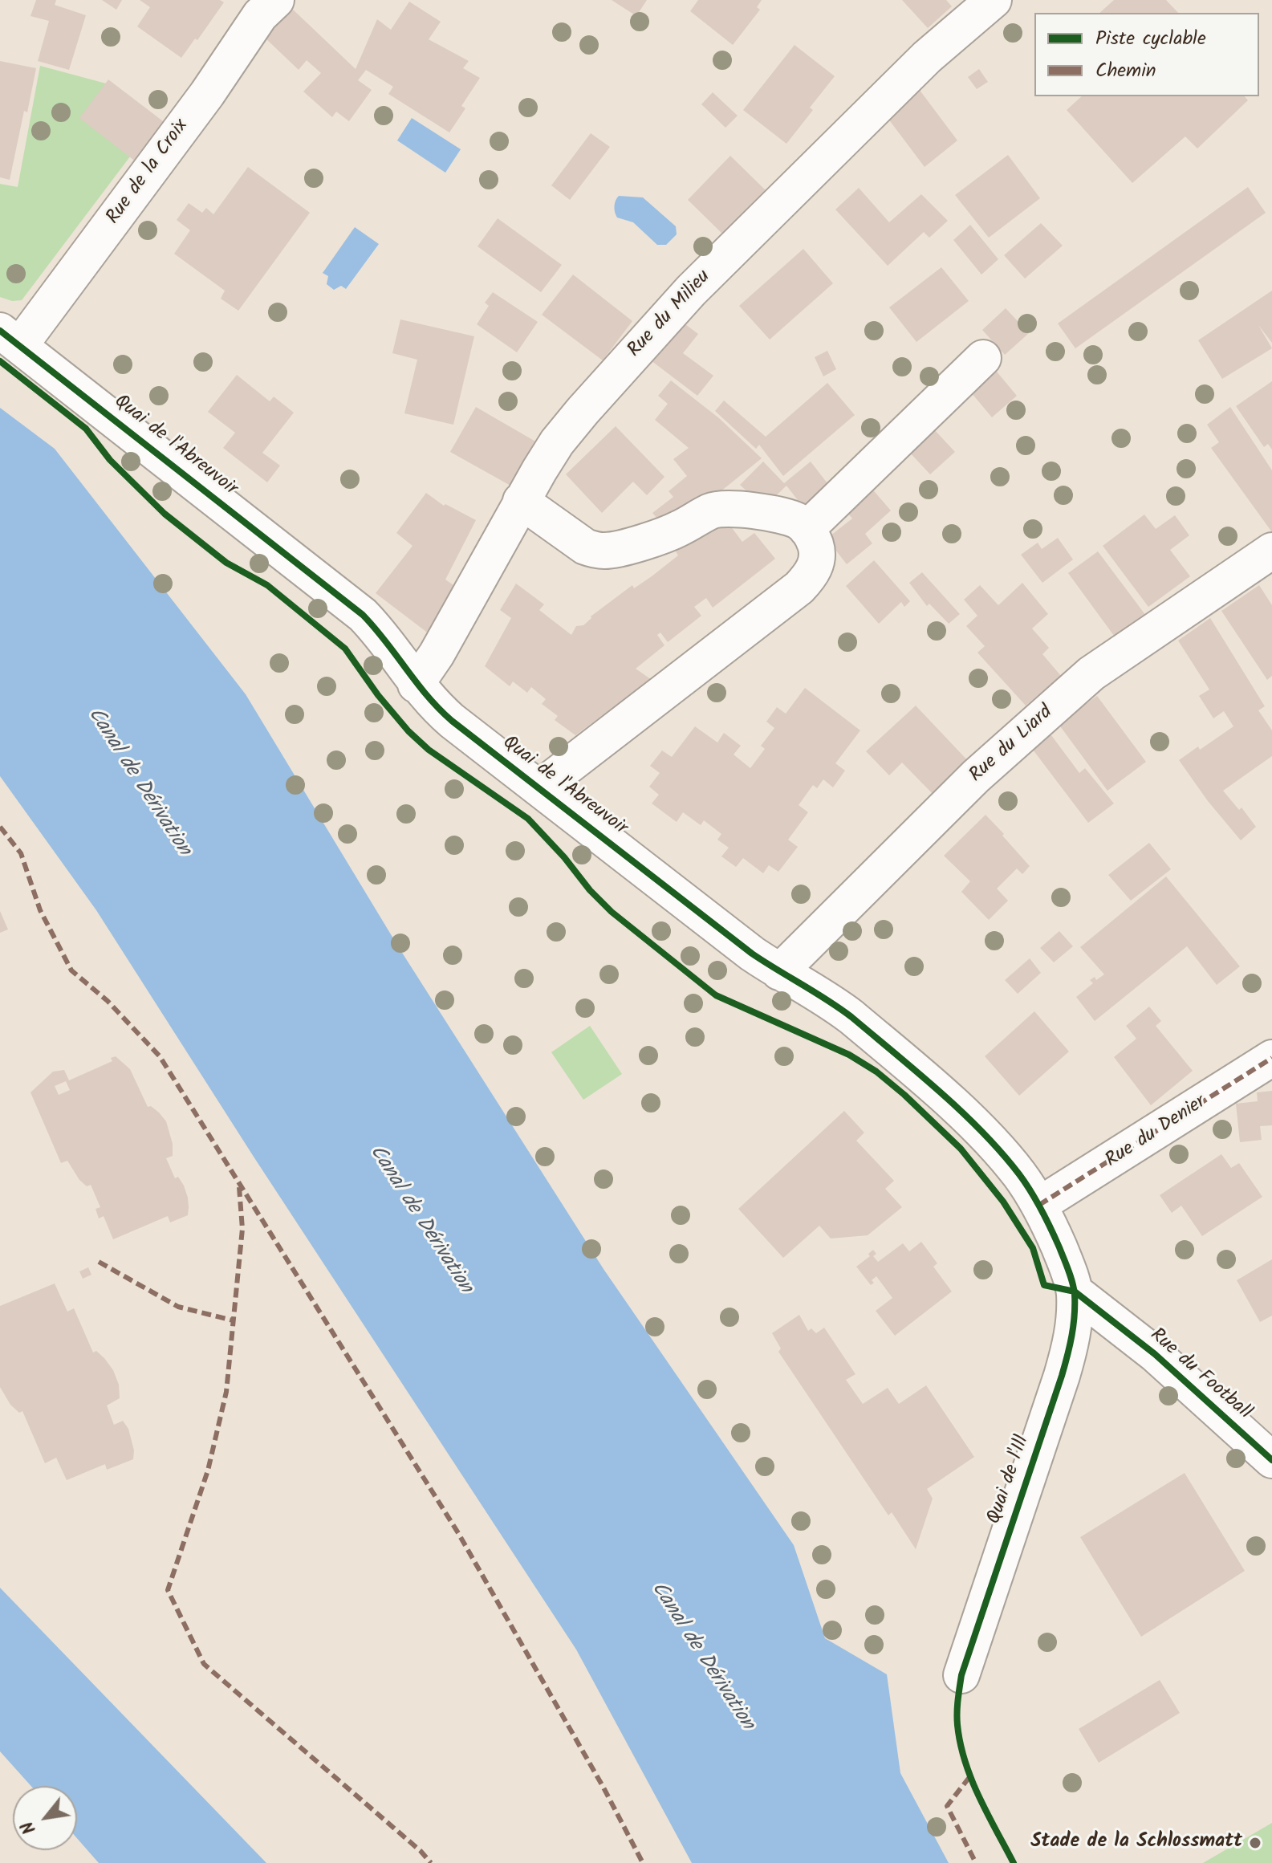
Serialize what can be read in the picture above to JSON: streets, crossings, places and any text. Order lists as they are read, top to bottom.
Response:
{
  "streets": {
    "street": [
      "Rue de la Croix",
      "Rue du Milieu",
      "Quai de l'Abreuvoir",
      "Rue du Liard",
      "Rue du Denier",
      "Rue du Football",
      "Quai de l'Ill"
    ]
  },
  "crossings": [
    ["Rue de la Croix", "Quai de l'Abreuvoir"],
    ["Rue du Milieu", "Quai de l'Abreuvoir"],
    ["Quai de l'Abreuvoir", "Rue du Liard"],
    ["Quai de l'Abreuvoir", "Rue du Denier"],
    ["Quai de l'Abreuvoir", "Rue du Football"],
    ["Quai de l'Abreuvoir", "Quai de l'Ill"],
    ["Rue du Football", "Quai de l'Ill"]
  ],
  "water": ["Canal de Dérivation"],
  "places": ["Stade de la Schlossmatt"],
  "legend": ["Piste cyclable", "Chemin"],
  "north": "bottom left"
}
